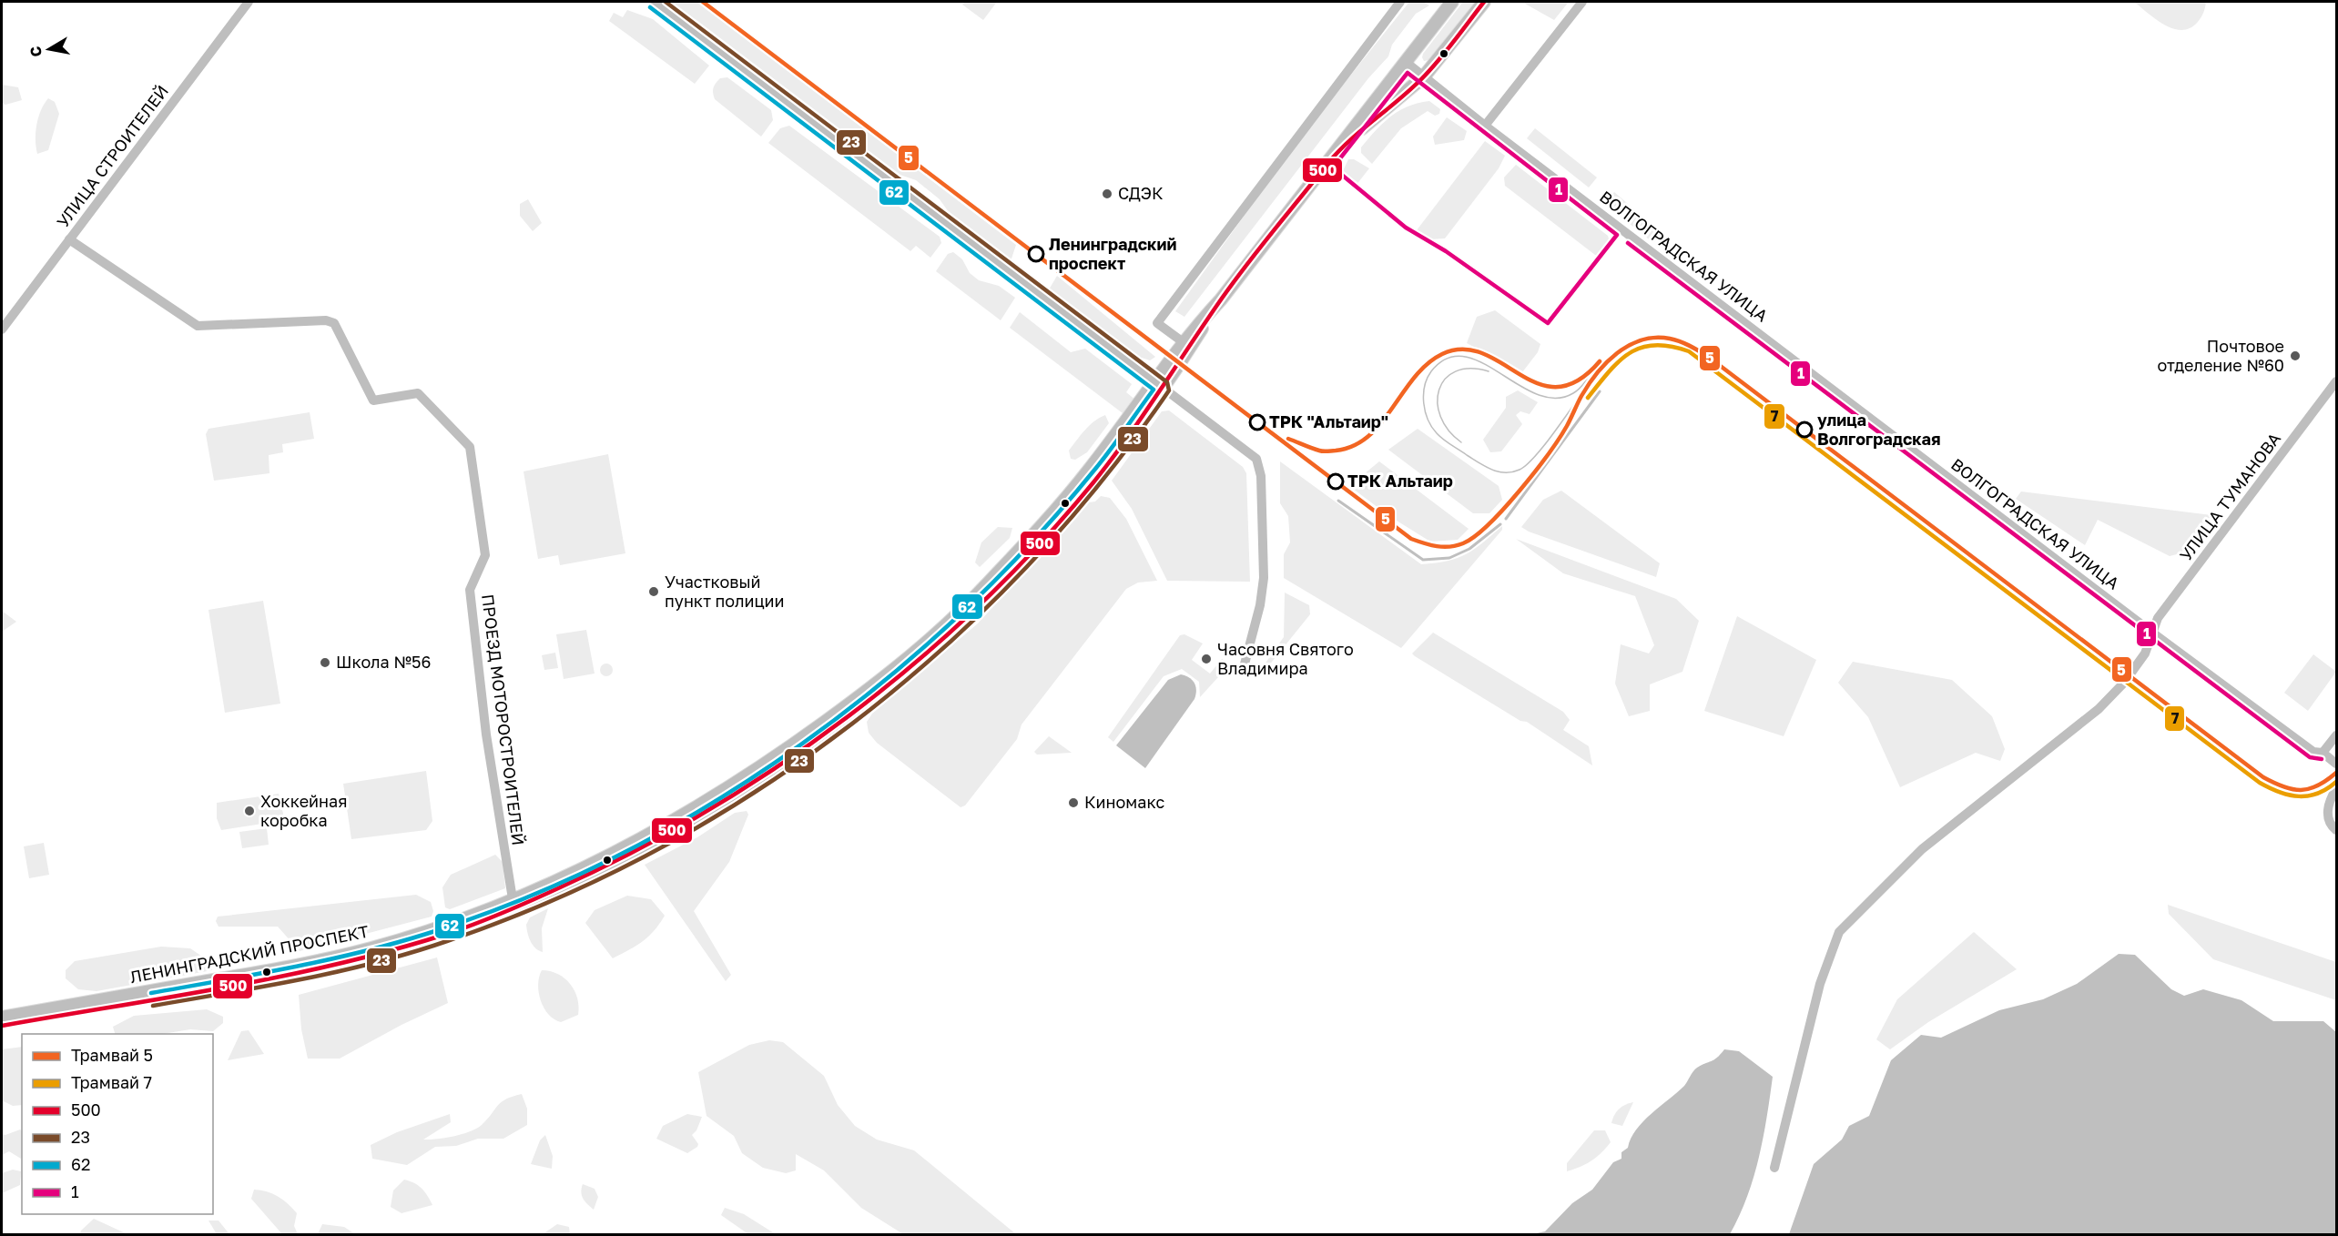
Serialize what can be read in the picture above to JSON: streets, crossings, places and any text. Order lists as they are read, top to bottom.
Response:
{
  "streets": {
    "main road": ["ЛЕНИНГРАДСКИЙ ПРОСПЕКТ"],
    "street": [
      "УЛИЦА СТРОИТЕЛЕЙ",
      "ВОЛГОГРАДСКАЯ УЛИЦА",
      "УЛИЦА ТУМАНОВА",
      "ПРОЕЗД МОТОРОСТРОИТЕЛЕЙ"
    ]
  },
  "crossings": [
    ["УЛИЦА СТРОИТЕЛЕЙ", "ПРОЕЗД МОТОРОСТРОИТЕЛЕЙ"],
    ["ВОЛГОГРАДСКАЯ УЛИЦА", "УЛИЦА ТУМАНОВА"],
    ["ВОЛГОГРАДСКАЯ УЛИЦА", "ЛЕНИНГРАДСКИЙ ПРОСПЕКТ"],
    ["ПРОЕЗД МОТОРОСТРОИТЕЛЕЙ", "ЛЕНИНГРАДСКИЙ ПРОСПЕКТ"]
  ],
  "places": [
    "СДЭК",
    "Ленинградский проспект",
    "Почтовое отделение №60",
    "ТРК \"Альтаир\"",
    "улица Волгоградская",
    "ТРК Альтаир",
    "Участковый пункт полиции",
    "Часовня Святого Владимира",
    "Школа №56",
    "Киномакс",
    "Хоккейная коробка"
  ],
  "lines": [
    "tram line 5",
    "transit line 500",
    "transit line 23",
    "transit line 62",
    "transit line 1",
    "tram line 7"
  ],
  "legend": [
    "Трамвай 5",
    "Трамвай 7",
    "500",
    "23",
    "62",
    "1"
  ],
  "north": "left"
}
